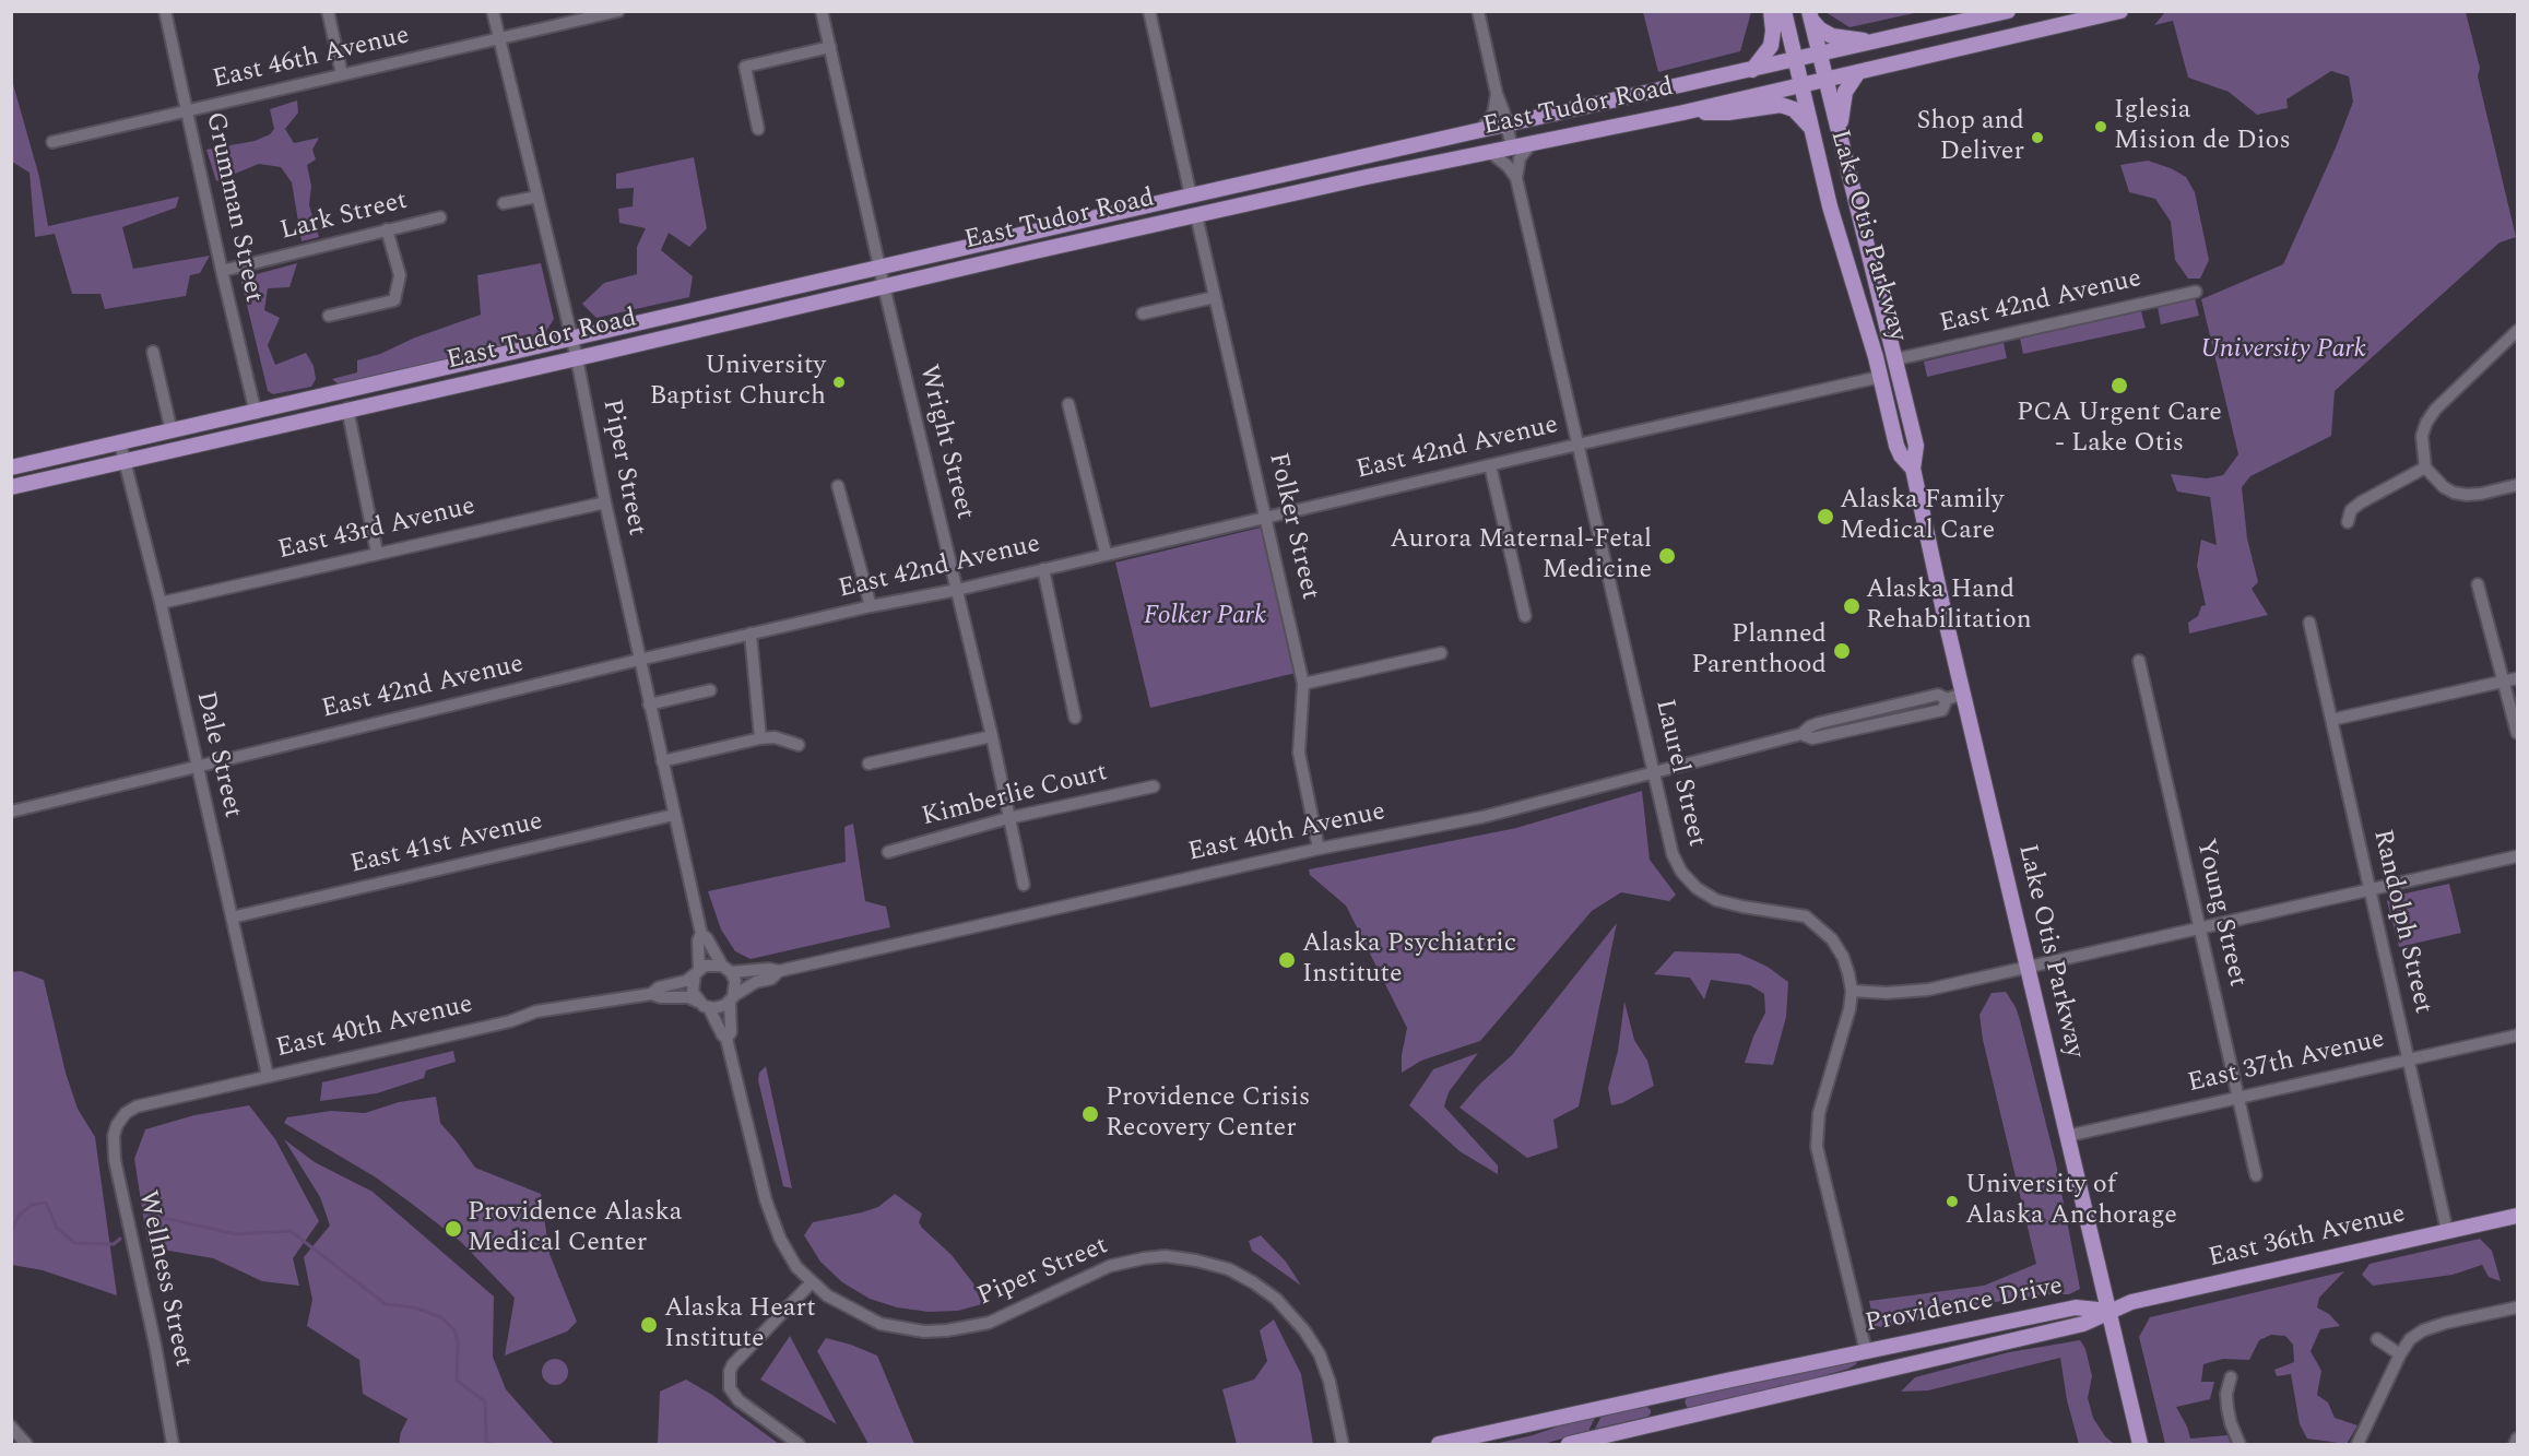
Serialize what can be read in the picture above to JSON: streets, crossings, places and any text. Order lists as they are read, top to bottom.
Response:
{
  "streets": {
    "main road": [
      "East Tudor Road",
      "Lake Otis Parkway",
      "East 36th Avenue",
      "Providence Drive"
    ],
    "street": [
      "East 46th Avenue",
      "Grumman Street",
      "Lark Street",
      "East 42nd Avenue",
      "Wright Street",
      "Piper Street",
      "Folker Street",
      "East 43rd Avenue",
      "Dale Street",
      "Laurel Street",
      "Kimberlie Court",
      "East 40th Avenue",
      "East 41st Avenue",
      "Young Street",
      "Randolph Street",
      "East 37th Avenue",
      "Wellness Street"
    ]
  },
  "crossings": [
    ["East 46th Avenue", "Grumman Street"],
    ["East 46th Avenue", "Piper Street"],
    ["East Tudor Road", "Grumman Street"],
    ["East Tudor Road", "Lake Otis Parkway"],
    ["East Tudor Road", "Wright Street"],
    ["East Tudor Road", "Piper Street"],
    ["East Tudor Road", "Folker Street"],
    ["East Tudor Road", "Dale Street"],
    ["Grumman Street", "Lark Street"],
    ["Lake Otis Parkway", "East 42nd Avenue"],
    ["Lake Otis Parkway", "East 40th Avenue"],
    ["Lake Otis Parkway", "East 37th Avenue"],
    ["Lake Otis Parkway", "East 36th Avenue"],
    ["Lake Otis Parkway", "Providence Drive"],
    ["East 42nd Avenue", "Wright Street"],
    ["East 42nd Avenue", "Piper Street"],
    ["East 42nd Avenue", "Folker Street"],
    ["East 42nd Avenue", "Dale Street"],
    ["East 42nd Avenue", "Laurel Street"],
    ["Wright Street", "Kimberlie Court"],
    ["Piper Street", "East 43rd Avenue"],
    ["Piper Street", "East 40th Avenue"],
    ["Piper Street", "East 41st Avenue"],
    ["Folker Street", "East 40th Avenue"],
    ["East 43rd Avenue", "Dale Street"],
    ["Dale Street", "East 40th Avenue"],
    ["Dale Street", "East 41st Avenue"],
    ["Laurel Street", "East 40th Avenue"],
    ["Laurel Street", "Providence Drive"],
    ["East 40th Avenue", "Wellness Street"],
    ["Young Street", "East 37th Avenue"],
    ["Randolph Street", "East 37th Avenue"],
    ["Randolph Street", "East 36th Avenue"],
    ["East 36th Avenue", "Providence Drive"]
  ],
  "parks": ["University Park", "Folker Park"],
  "places": [
    "Iglesia Mision de Dios",
    "Shop and Deliver",
    "University Baptist Church",
    "PCA Urgent Care - Lake Otis",
    "Alaska Family Medical Care",
    "Aurora Maternal-Fetal Medicine",
    "Alaska Hand Rehabilitation",
    "Planned Parenthood",
    "Alaska Psychiatric Institute",
    "Providence Crisis Recovery Center",
    "University of Alaska Anchorage",
    "Providence Alaska Medical Center",
    "Alaska Heart Institute"
  ]
}
